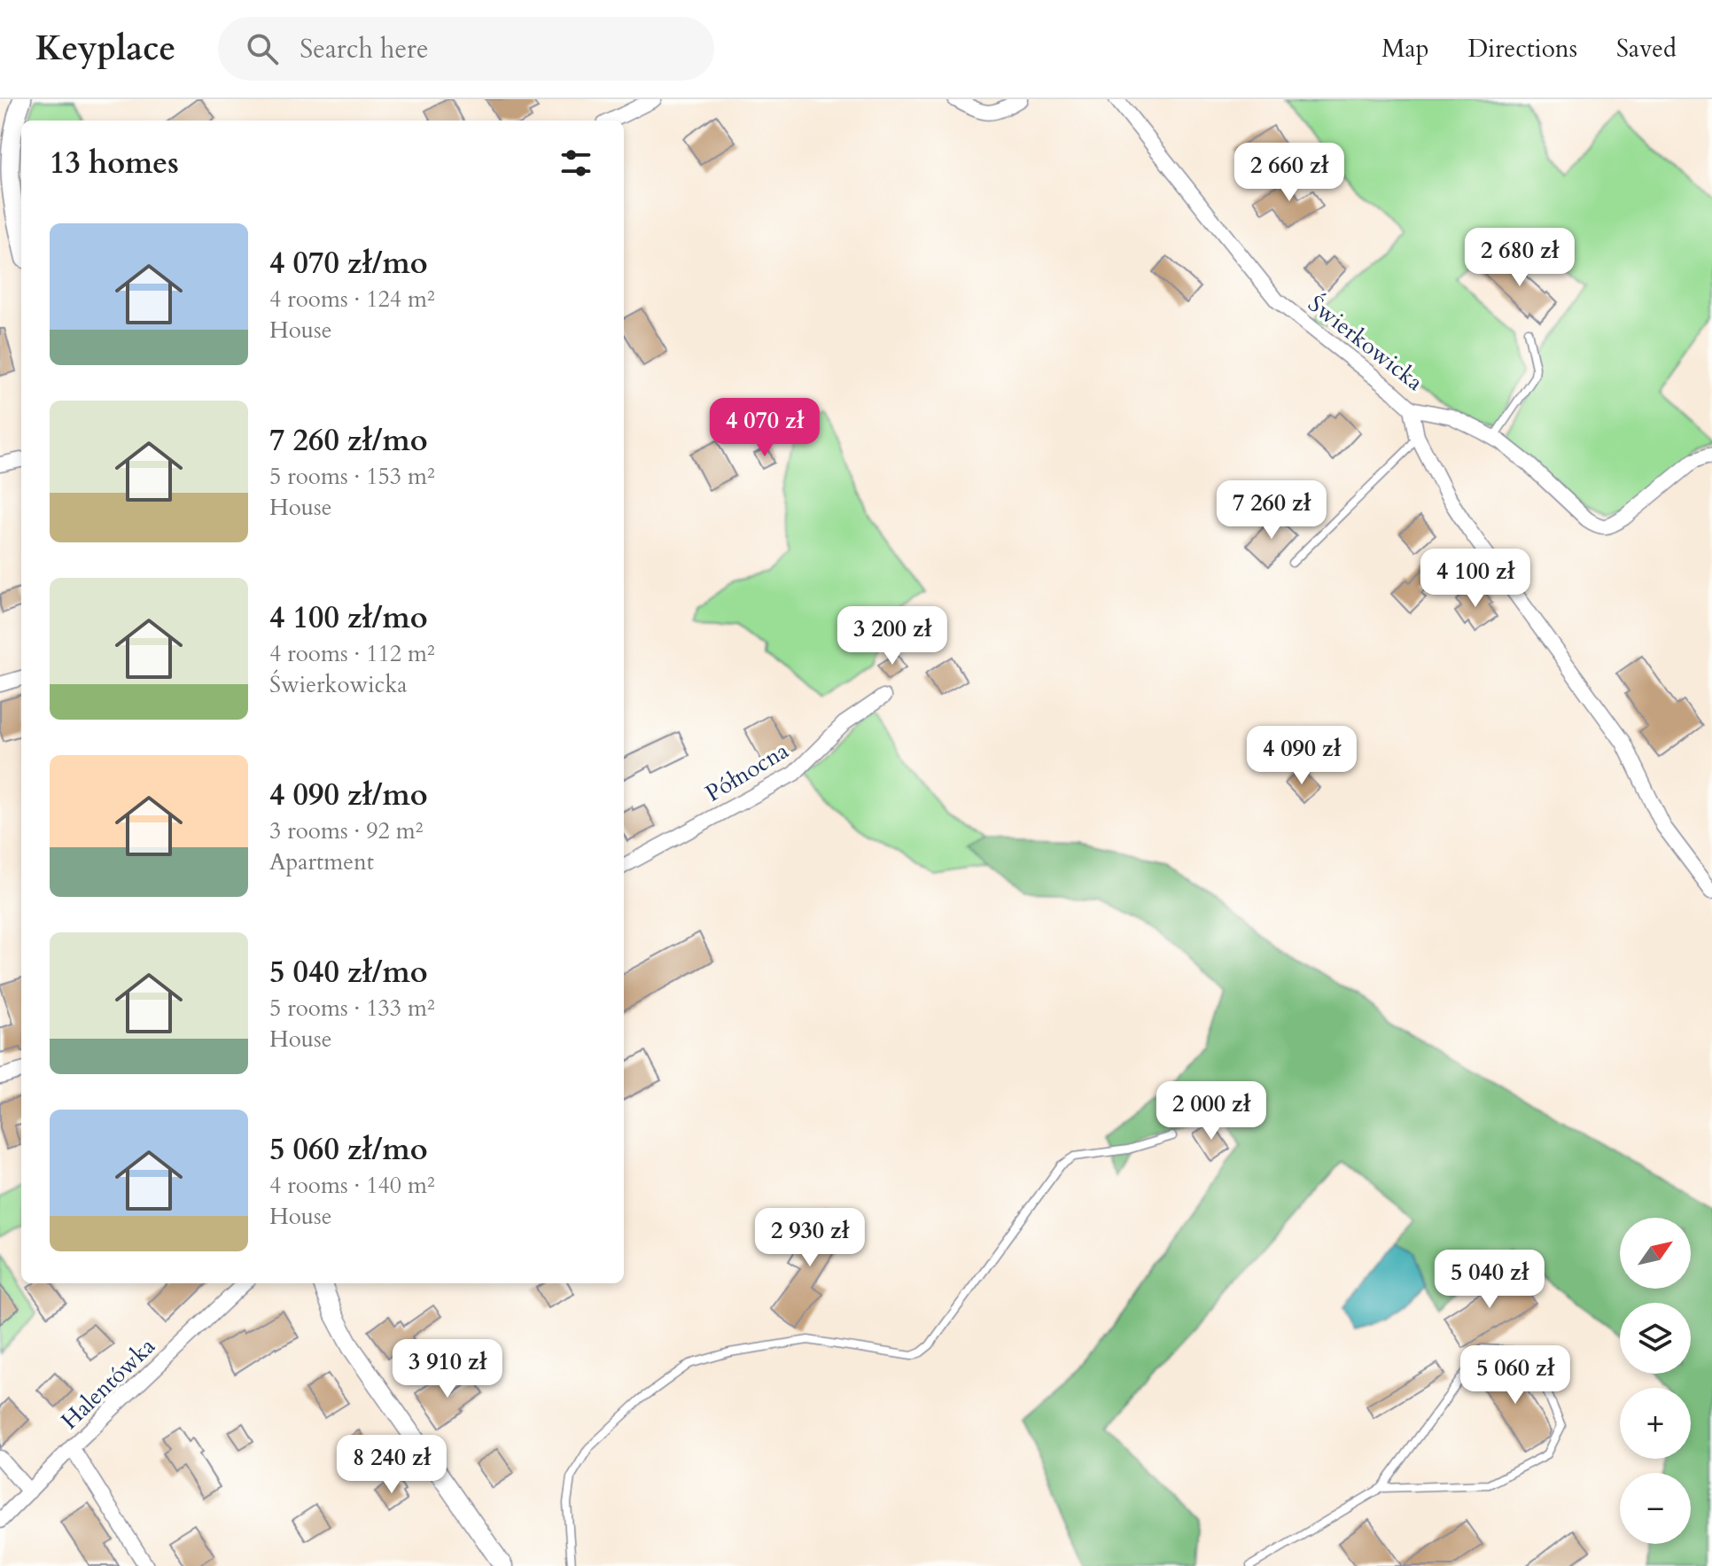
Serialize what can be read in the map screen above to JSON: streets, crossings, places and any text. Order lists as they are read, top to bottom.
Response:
{
  "streets": {
    "street": ["Świerkowicka", "Północna", "Halentówka"]
  },
  "north": "top right",
  "page": {
    "header": "Keyplace",
    "search": "Search here",
    "nav": ["Map", "Directions", "Saved"],
    "heading": "13 homes",
    "price": [
      "2 660 zł",
      "2 680 zł",
      "4 070 zł",
      "7 260 zł",
      "4 100 zł",
      "3 200 zł",
      "4 090 zł",
      "2 000 zł",
      "2 930 zł",
      "5 040 zł",
      "3 910 zł",
      "5 060 zł",
      "8 240 zł"
    ],
    "list": [
      {
        "name": "4 070 zł/mo",
        "note": "4 rooms · 124 m² · House"
      },
      {
        "name": "7 260 zł/mo",
        "note": "5 rooms · 153 m² · House"
      },
      {
        "name": "4 100 zł/mo",
        "note": "4 rooms · 112 m² · Świerkowicka"
      },
      {
        "name": "4 090 zł/mo",
        "note": "3 rooms · 92 m² · Apartment"
      },
      {
        "name": "5 040 zł/mo",
        "note": "5 rooms · 133 m² · House"
      },
      {
        "name": "5 060 zł/mo",
        "note": "4 rooms · 140 m² · House"
      }
    ],
    "map_buttons": ["+", "−"]
  }
}
